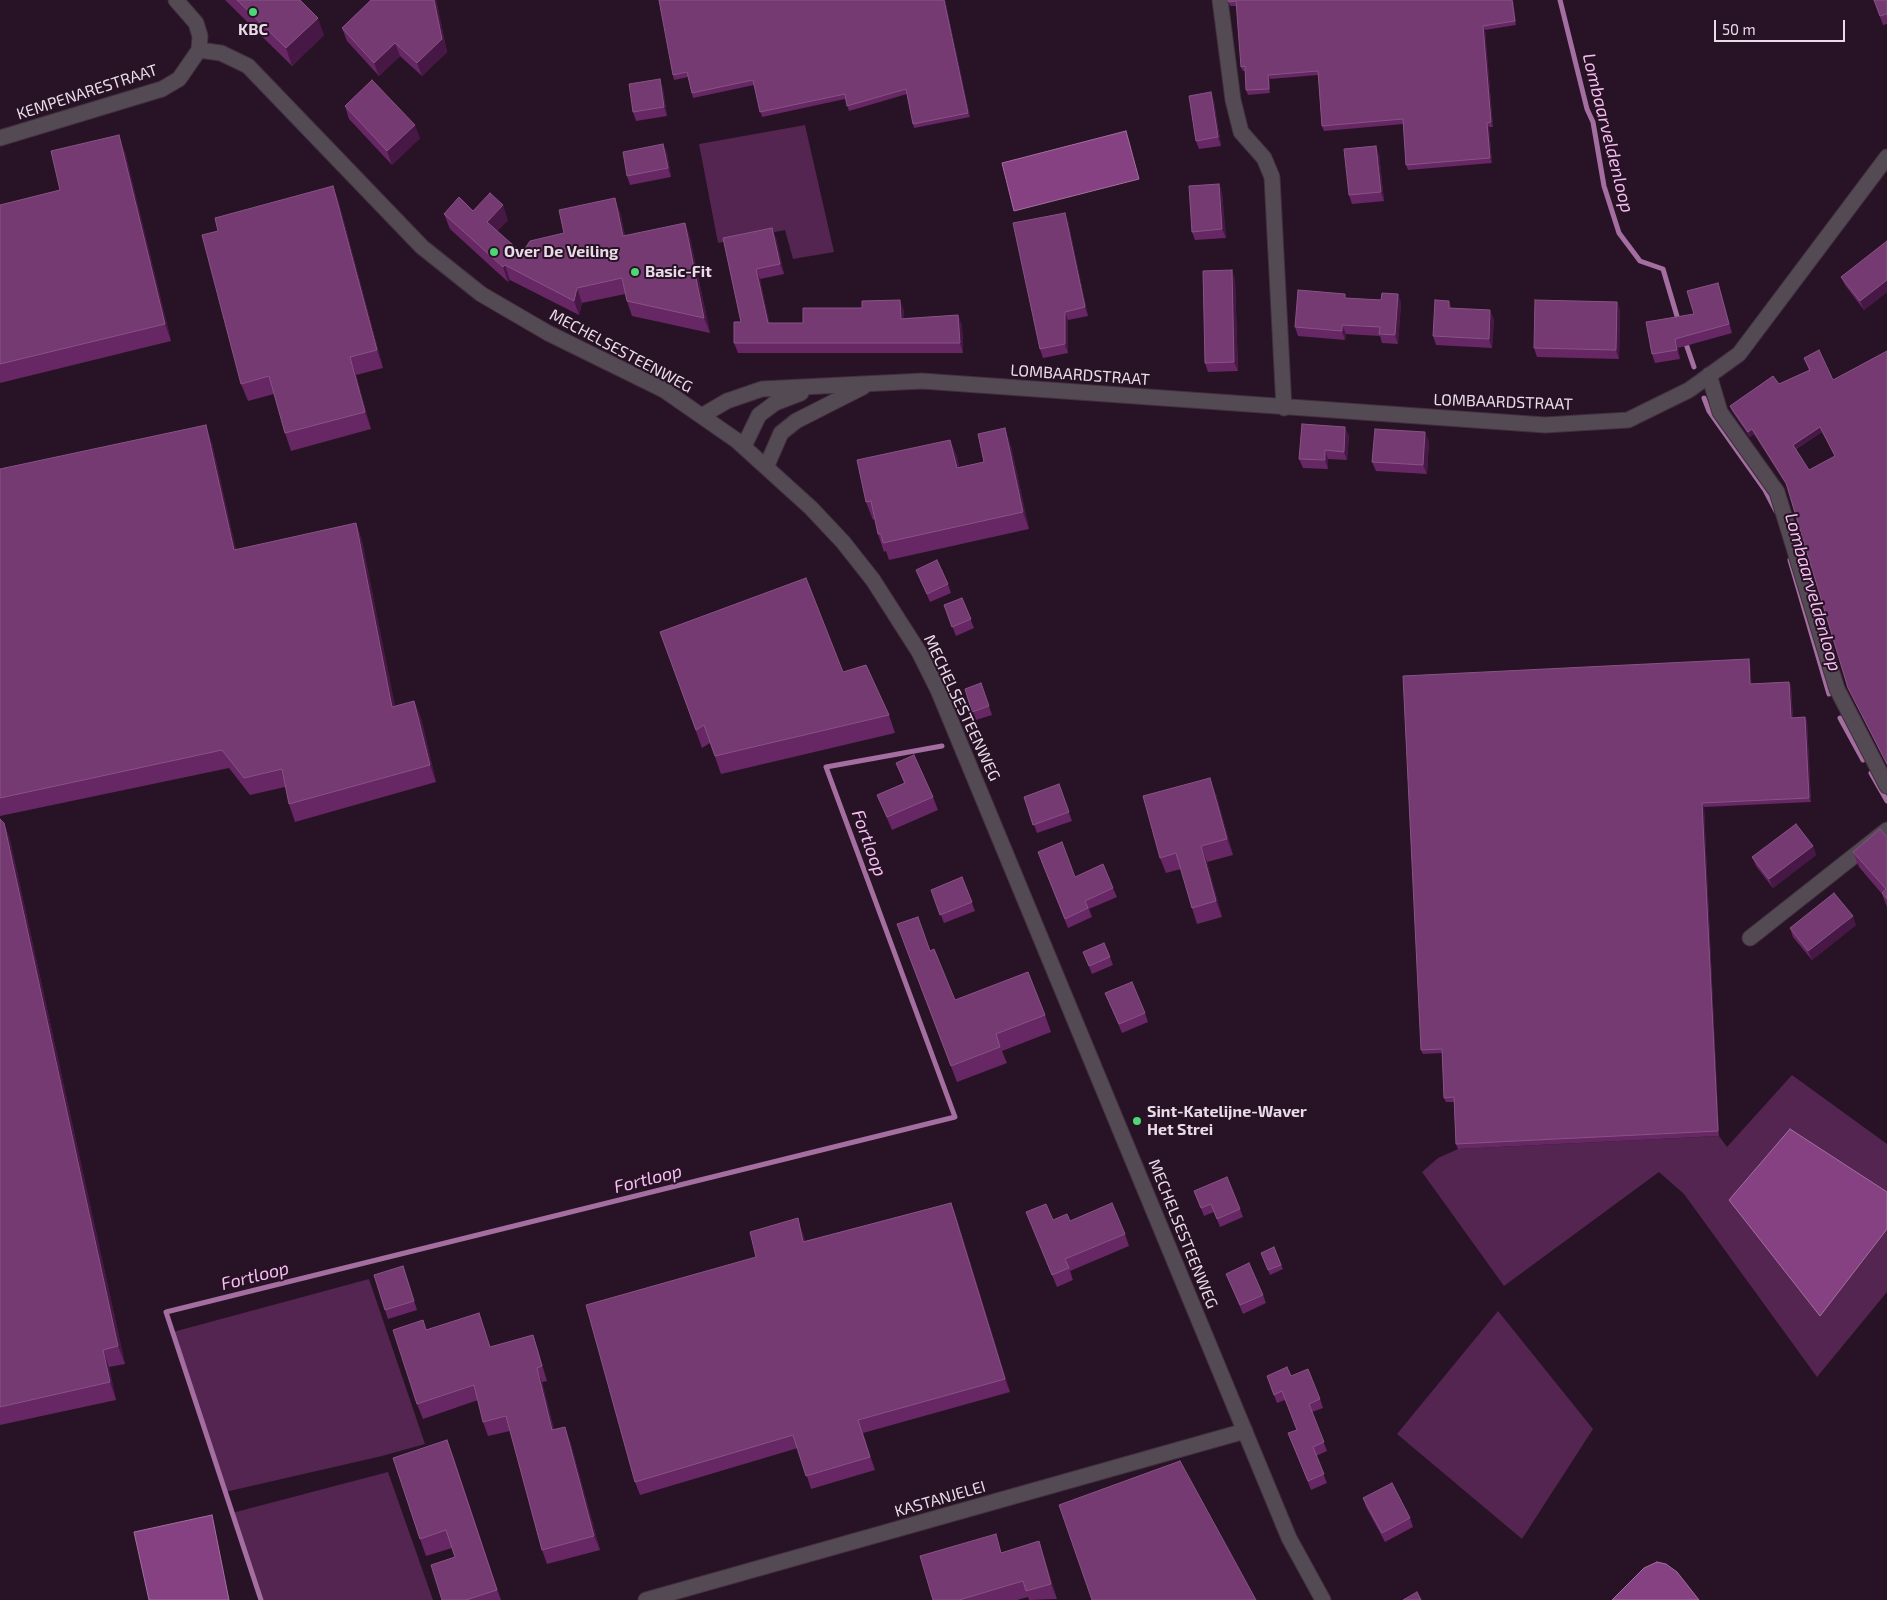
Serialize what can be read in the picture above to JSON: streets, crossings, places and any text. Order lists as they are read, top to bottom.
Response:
{
  "streets": {
    "street": [
      "KEMPENARESTRAAT",
      "MECHELSESTEENWEG",
      "LOMBAARDSTRAAT",
      "KASTANJELEI"
    ]
  },
  "crossings": [
    ["KEMPENARESTRAAT", "MECHELSESTEENWEG"],
    ["MECHELSESTEENWEG", "LOMBAARDSTRAAT"],
    ["MECHELSESTEENWEG", "KASTANJELEI"]
  ],
  "water": ["Lombaarveldenloop", "Fortloop"],
  "places": [
    "KBC",
    "Over De Veiling",
    "Basic-Fit",
    "Sint-Katelijne-Waver Het Strei"
  ],
  "scale_bar": "50 m"
}
